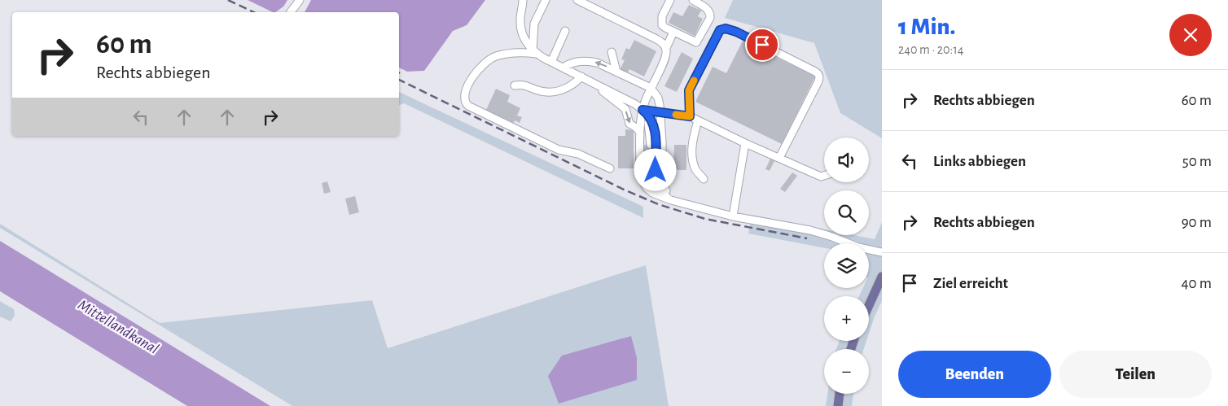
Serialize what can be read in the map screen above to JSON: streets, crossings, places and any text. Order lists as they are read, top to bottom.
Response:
{
  "water": ["Mittellandkanal"],
  "page": {
    "heading": ["1 Min.", "240 m · 20:14"],
    "turn": ["60 m", "Rechts abbiegen"],
    "list": [
      {
        "name": "Rechts abbiegen",
        "value": "60 m"
      },
      {
        "name": "Links abbiegen",
        "value": "50 m"
      },
      {
        "name": "Rechts abbiegen",
        "value": "90 m"
      },
      {
        "name": "Ziel erreicht",
        "value": "40 m"
      }
    ],
    "map_buttons": ["+", "−"],
    "buttons": ["Beenden", "Teilen"]
  }
}
